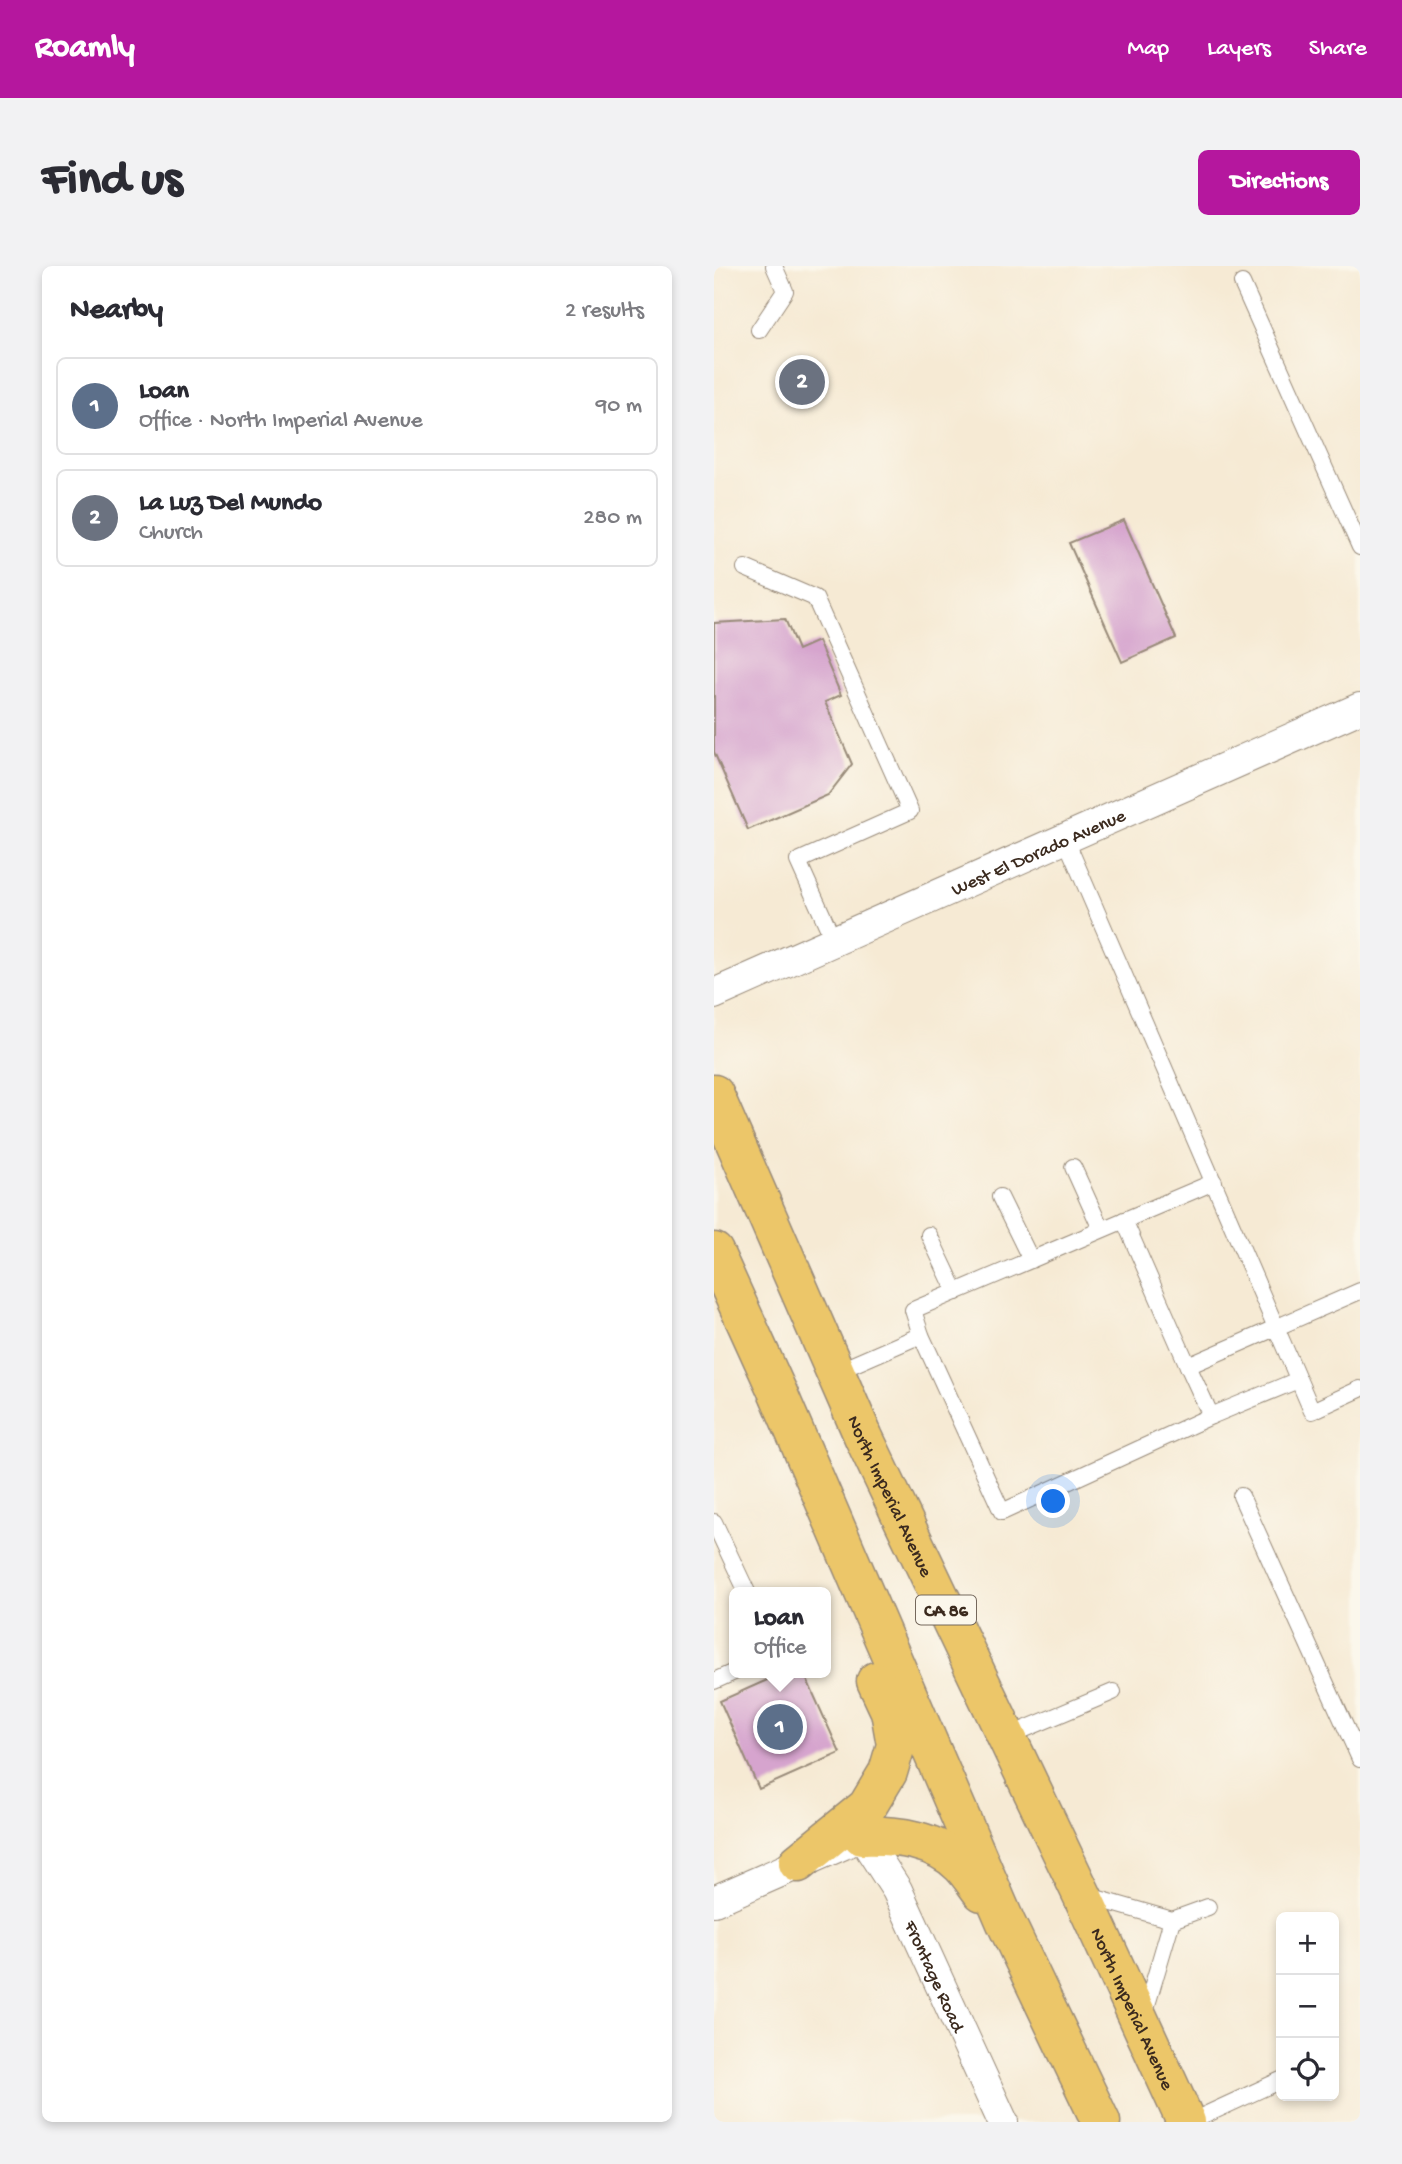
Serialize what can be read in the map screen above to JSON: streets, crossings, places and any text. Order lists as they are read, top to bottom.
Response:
{
  "streets": {
    "highway": ["North Imperial Avenue", "CA 86"],
    "street": ["West El Dorado Avenue", "Frontage Road"]
  },
  "page": {
    "header": "Roamly",
    "nav": ["Map", "Layers", "Share"],
    "buttons": "Directions",
    "title": "Find us",
    "heading": ["Nearby", "2 results"],
    "pins": ["2", "1"],
    "list": [
      {
        "mark": "1",
        "name": "Loan",
        "note": "Office · North Imperial Avenue",
        "value": "90 m"
      },
      {
        "mark": "2",
        "name": "La Luz Del Mundo",
        "note": "Church",
        "value": "280 m"
      }
    ],
    "popup": ["Loan", "Office"],
    "map_buttons": ["+", "−"]
  }
}
